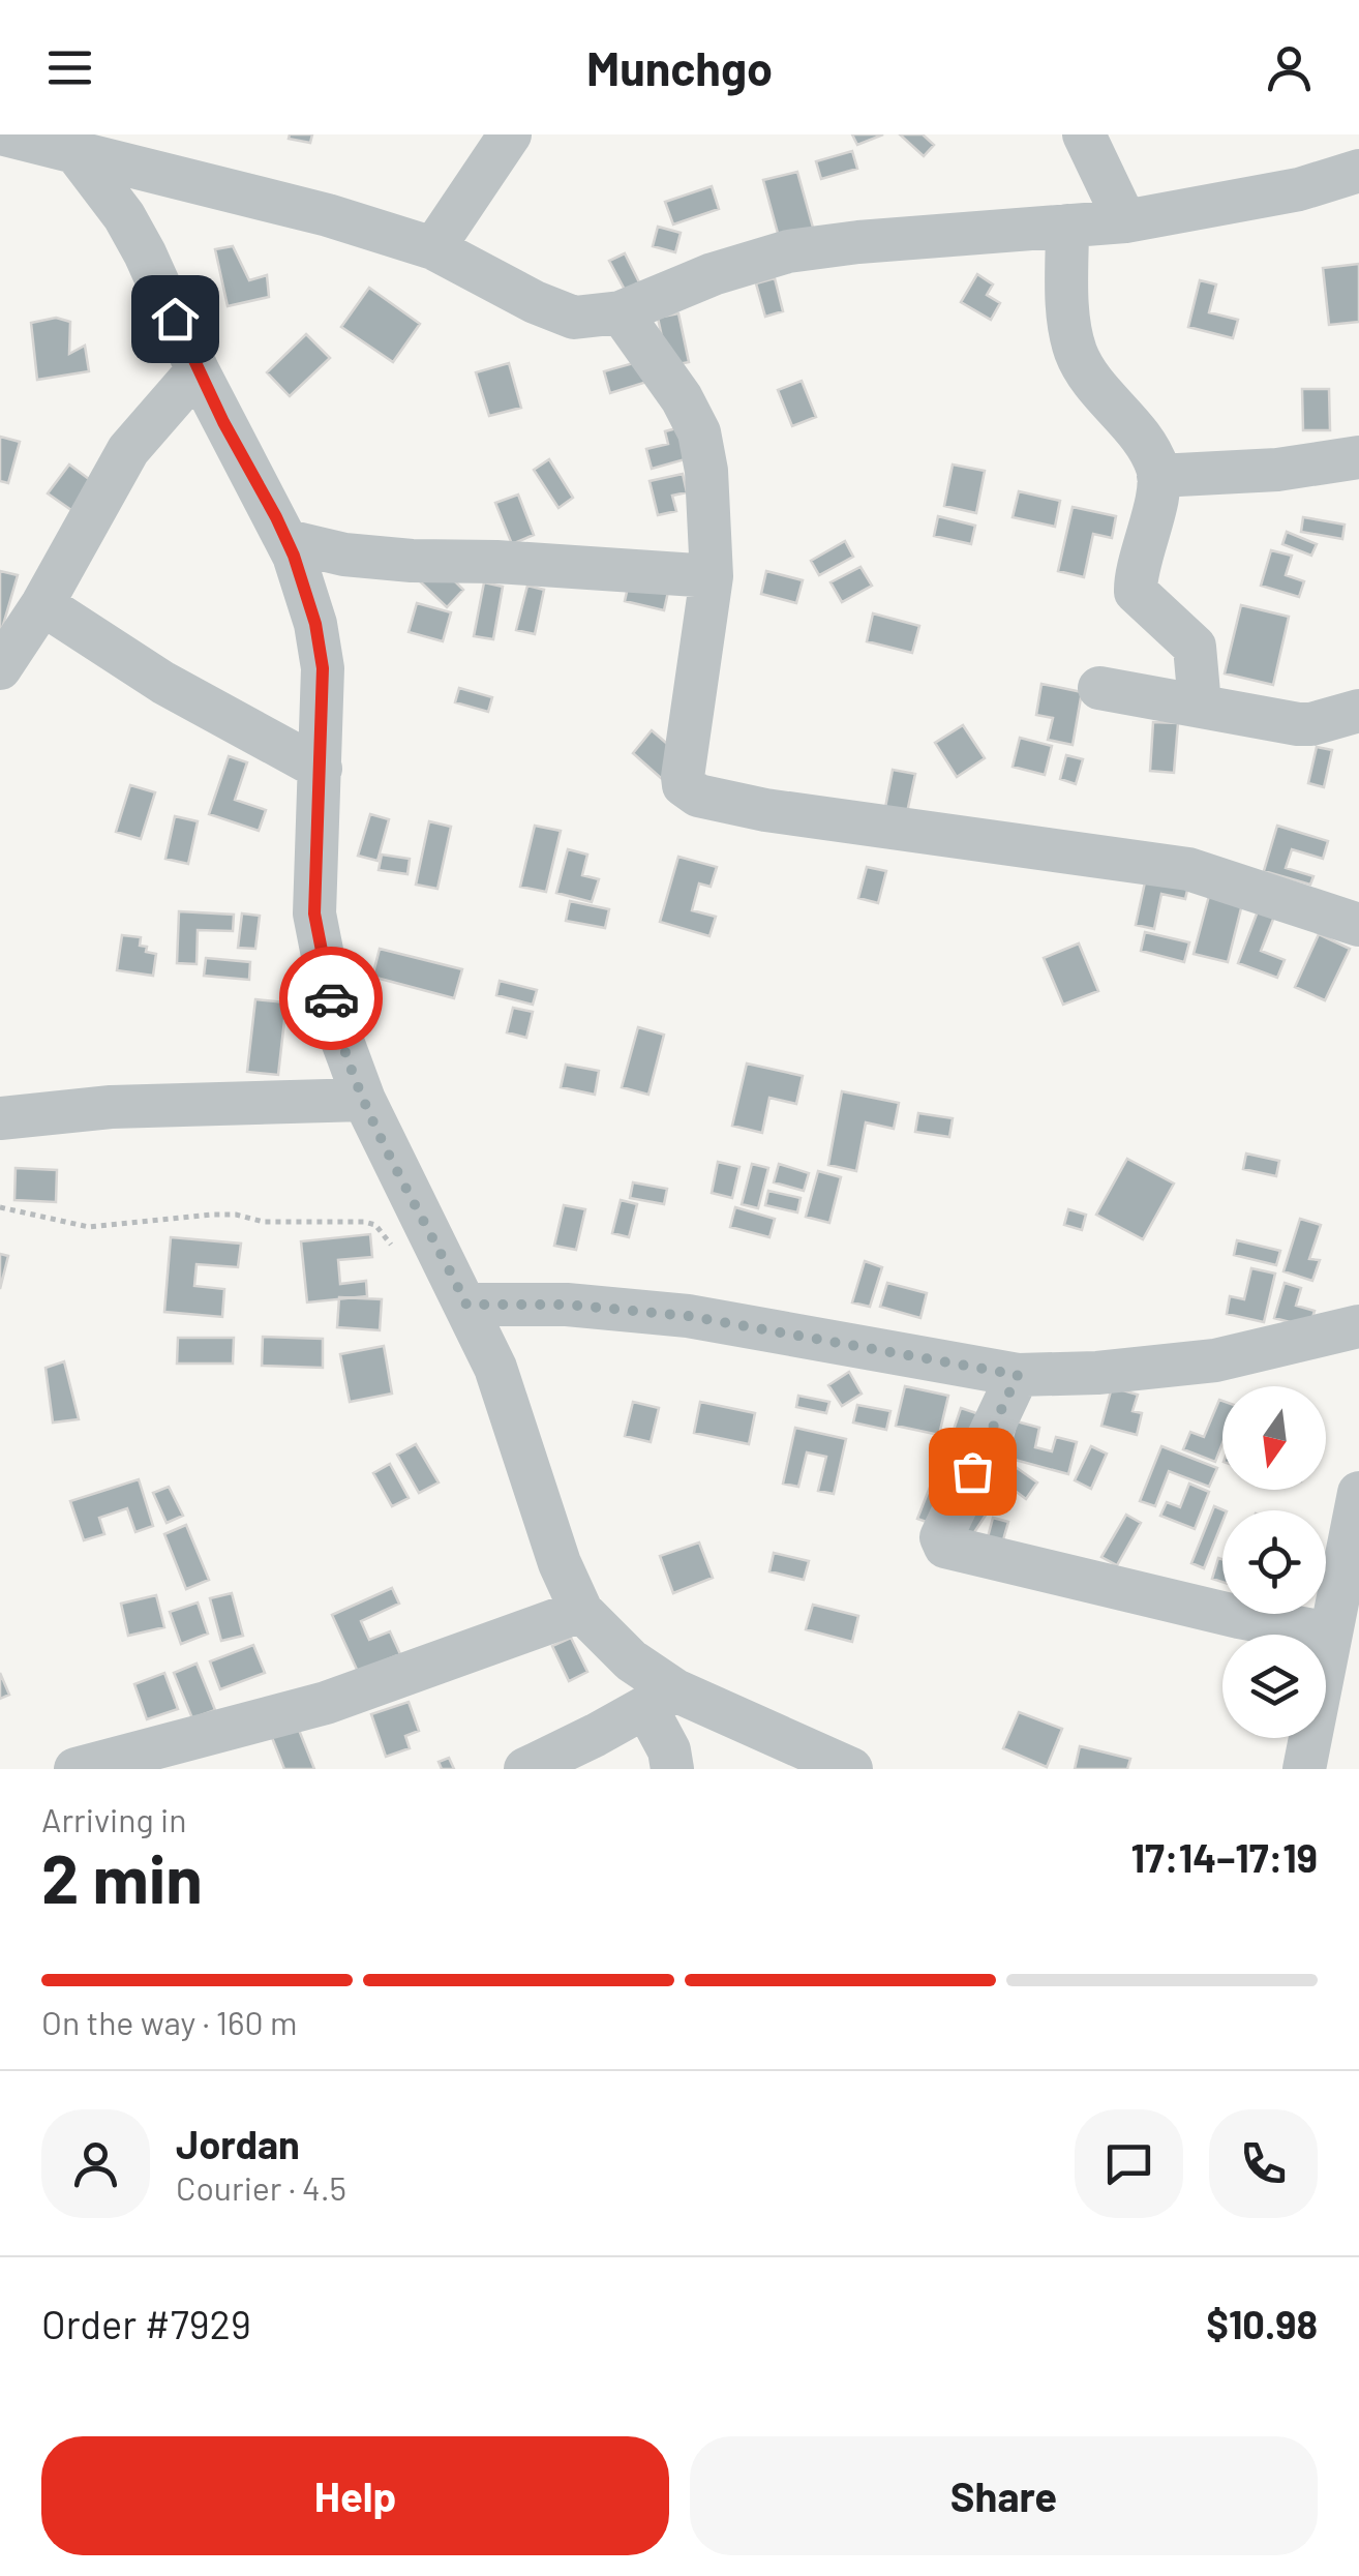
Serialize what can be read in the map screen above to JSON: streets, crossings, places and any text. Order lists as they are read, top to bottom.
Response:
{
  "north": "bottom",
  "page": {
    "header": "Munchgo",
    "heading": ["2 min", "Arriving in", "17:14–17:19"],
    "panel": [
      "Jordan",
      "Courier · 4.5",
      "Order #7929",
      "$10.98"
    ],
    "bar": "On the way · 160 m",
    "buttons": ["Help", "Share"]
  }
}
